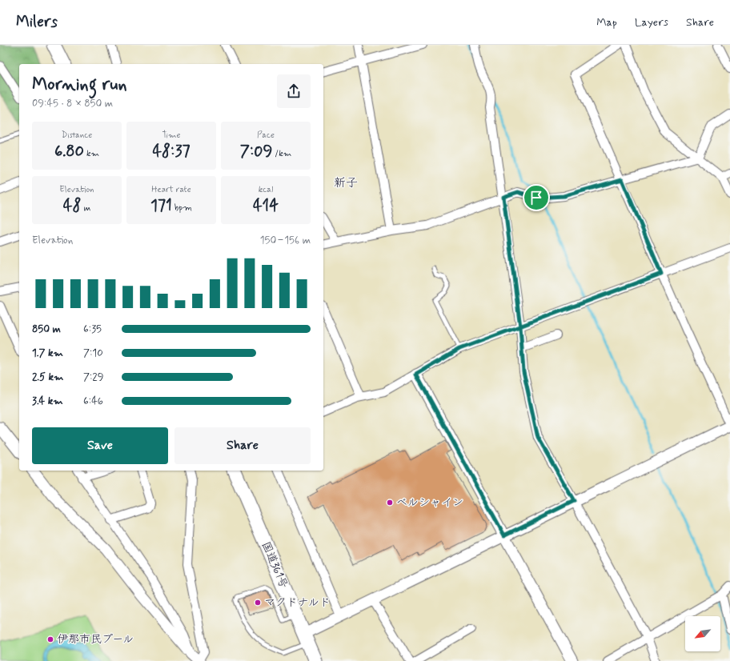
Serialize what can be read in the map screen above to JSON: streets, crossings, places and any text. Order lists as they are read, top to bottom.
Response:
{
  "streets": {
    "highway": ["国道361号"]
  },
  "districts": ["新子"],
  "places": ["ベルシャイン", "マクドナルド", "伊那市民プール"],
  "north": "bottom left",
  "page": {
    "header": "Milers",
    "nav": ["Map", "Layers", "Share"],
    "heading": ["Morning run", "09:45 · 8 × 850 m"],
    "stats": [
      ["Distance", "6.80 km"],
      ["Time", "48:37"],
      ["Pace", "7:09 /km"],
      ["Elevation", "48 m"],
      ["Heart rate", "171 bpm"],
      ["kcal", "414"]
    ],
    "chart": ["Elevation", "150–156 m"],
    "list": [
      {
        "name": "850 m",
        "note": "6:35"
      },
      {
        "name": "1.7 km",
        "note": "7:10"
      },
      {
        "name": "2.5 km",
        "note": "7:29"
      },
      {
        "name": "3.4 km",
        "note": "6:46"
      }
    ],
    "buttons": ["Save", "Share"]
  }
}
